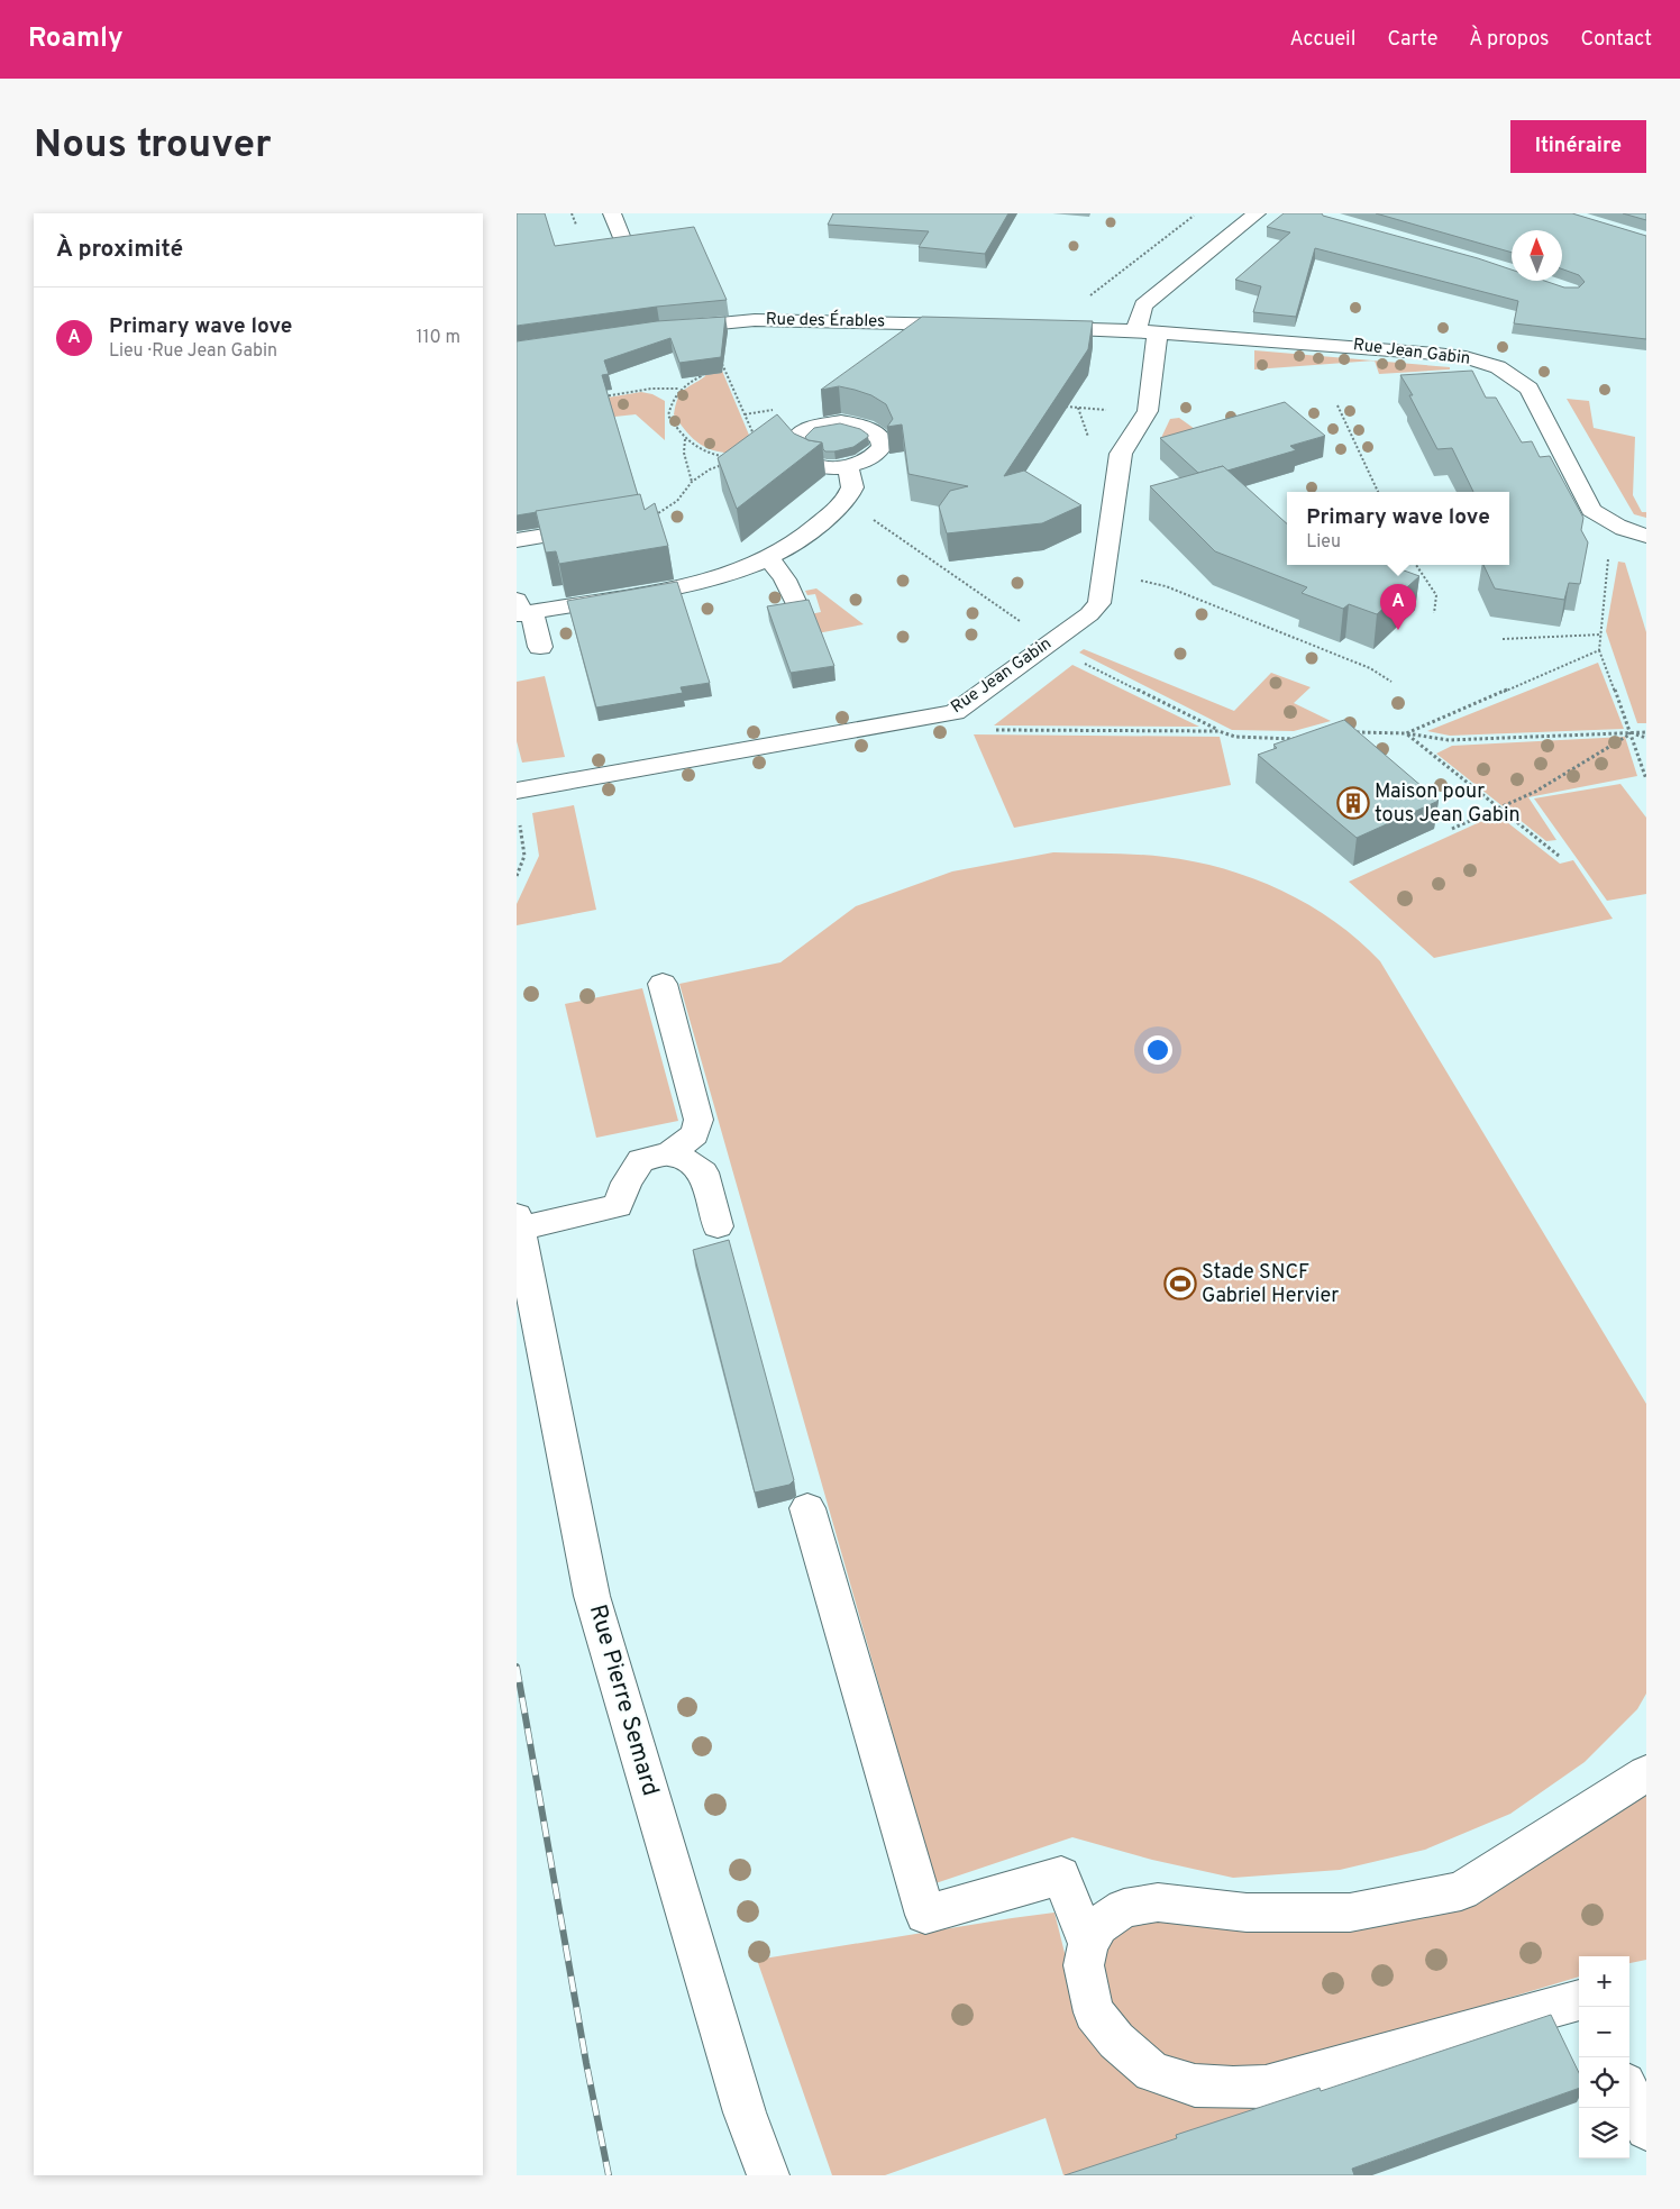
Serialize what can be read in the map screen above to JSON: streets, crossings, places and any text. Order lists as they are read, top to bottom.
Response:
{
  "streets": {
    "street": ["Rue des Érables", "Rue Jean Gabin", "Rue Pierre Semard"]
  },
  "places": {
    "building": ["Maison pour tous Jean Gabin"],
    "sports": ["Stade SNCF Gabriel Hervier"]
  },
  "north": "top",
  "page": {
    "header": "Roamly",
    "nav": [
      "Accueil",
      "Carte",
      "À propos",
      "Contact"
    ],
    "buttons": "Itinéraire",
    "title": "Nous trouver",
    "heading": "À proximité",
    "list": [
      {
        "mark": "A",
        "name": "Primary wave love",
        "note": "Lieu · Rue Jean Gabin",
        "value": "110 m"
      }
    ],
    "popup": ["Primary wave love", "Lieu"],
    "pins": "A",
    "map_buttons": ["+", "−"]
  }
}
